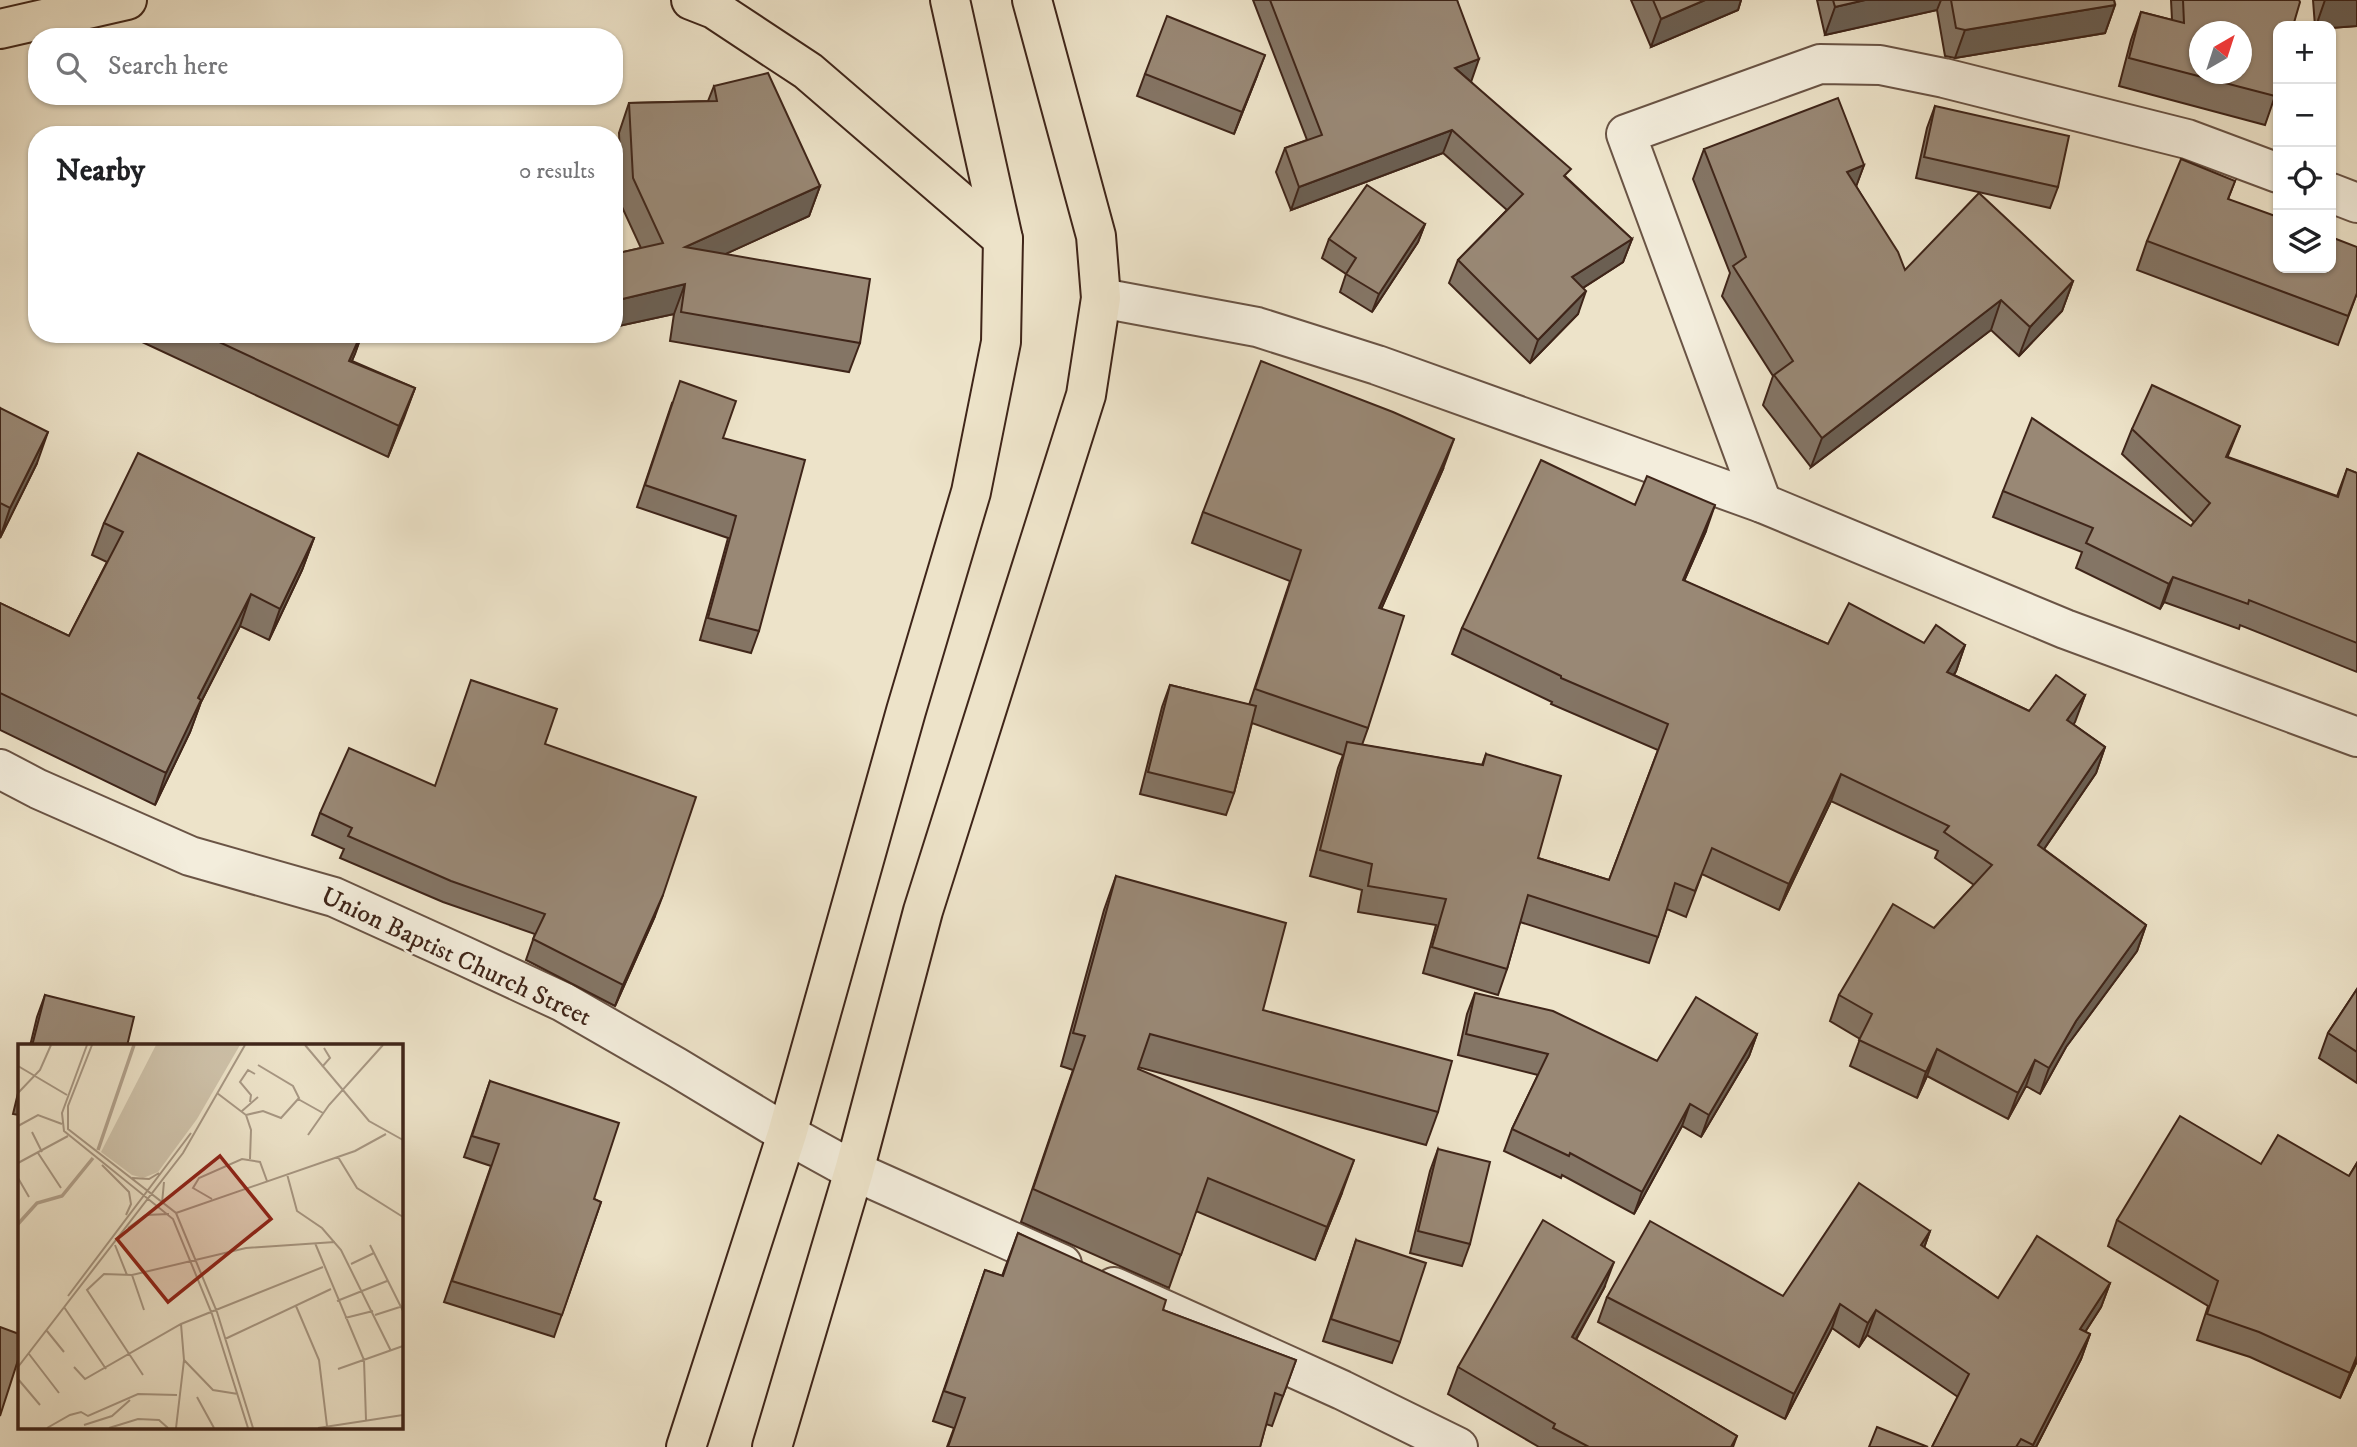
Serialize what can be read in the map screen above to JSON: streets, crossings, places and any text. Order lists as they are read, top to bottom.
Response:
{
  "streets": {
    "street": ["Union Baptist Church Street"]
  },
  "north": "top right",
  "page": {
    "map_buttons": ["+", "−"],
    "search": "Search here",
    "heading": ["Nearby", "0 results"]
  }
}
